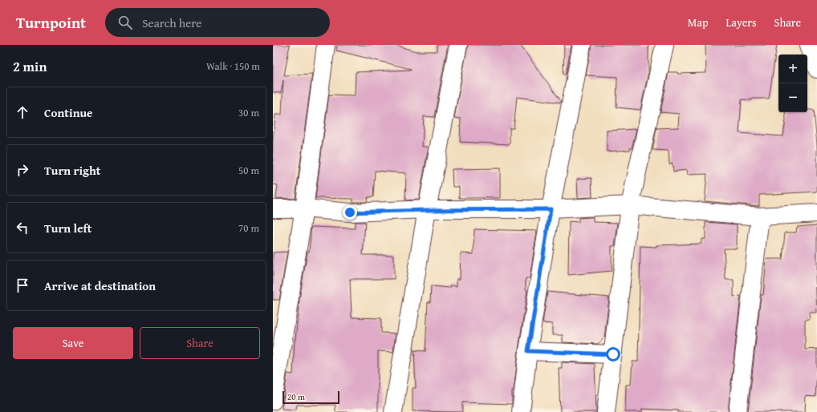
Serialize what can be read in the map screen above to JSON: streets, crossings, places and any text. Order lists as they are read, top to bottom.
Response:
{
  "scale_bar": "20 m",
  "page": {
    "header": "Turnpoint",
    "search": "Search here",
    "nav": ["Map", "Layers", "Share"],
    "heading": ["2 min", "Walk · 150 m"],
    "map_buttons": ["+", "−"],
    "list": [
      ["Continue", "30 m"],
      ["Turn right", "50 m"],
      ["Turn left", "70 m"],
      "Arrive at destination"
    ],
    "buttons": ["Save", "Share"],
    "scale": "20 m"
  }
}
